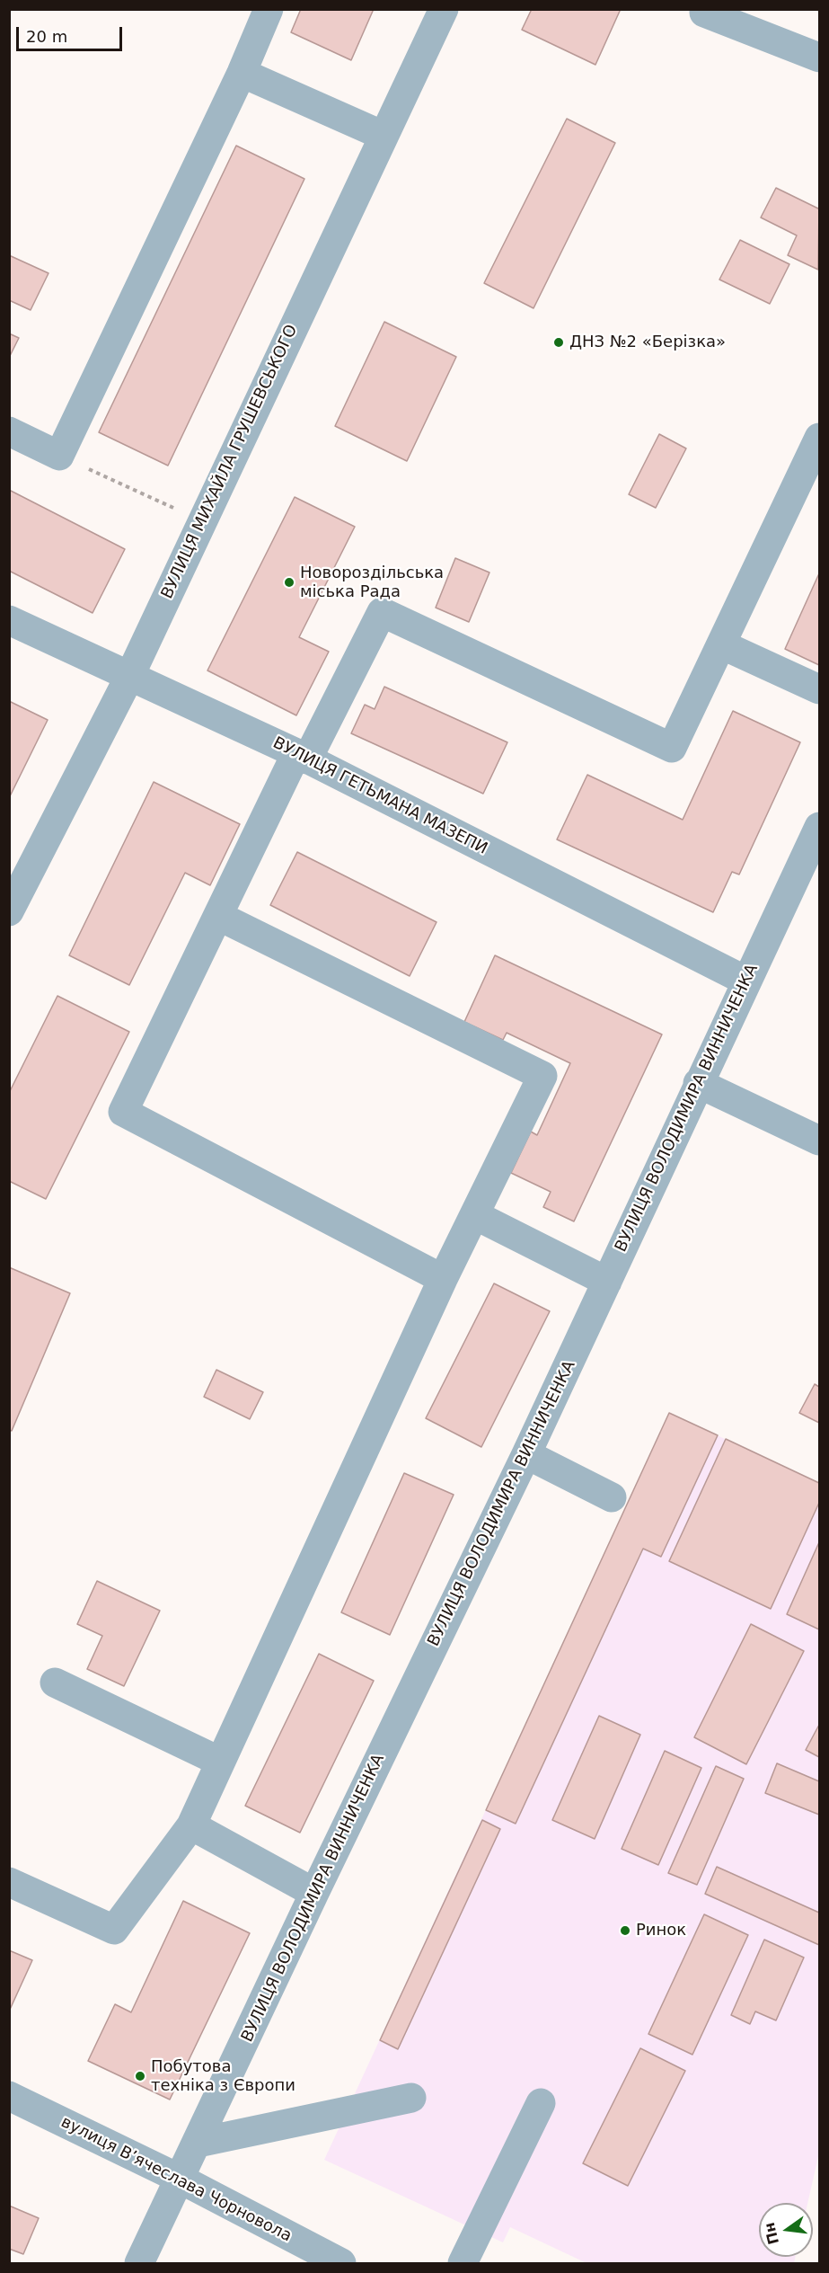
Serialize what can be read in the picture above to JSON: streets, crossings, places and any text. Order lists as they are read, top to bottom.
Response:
{
  "streets": {
    "street": [
      "ВУЛИЦЯ МИХАЙЛА ГРУШЕВСЬКОГО",
      "ВУЛИЦЯ ГЕТЬМАНА МАЗЕПИ",
      "ВУЛИЦЯ ВОЛОДИМИРА ВИННИЧЕНКА",
      "вулиця Вʼячеслава Чорновола"
    ]
  },
  "crossings": [
    ["ВУЛИЦЯ МИХАЙЛА ГРУШЕВСЬКОГО", "ВУЛИЦЯ ГЕТЬМАНА МАЗЕПИ"],
    ["ВУЛИЦЯ ГЕТЬМАНА МАЗЕПИ", "ВУЛИЦЯ ВОЛОДИМИРА ВИННИЧЕНКА"],
    ["ВУЛИЦЯ ВОЛОДИМИРА ВИННИЧЕНКА", "вулиця Вʼячеслава Чорновола"]
  ],
  "places": [
    "ДНЗ №2 «Берізка»",
    "Новороздільська міська Рада",
    "Ринок",
    "Побутова техніка з Європи"
  ],
  "scale_bar": "20 m",
  "north": "left"
}
